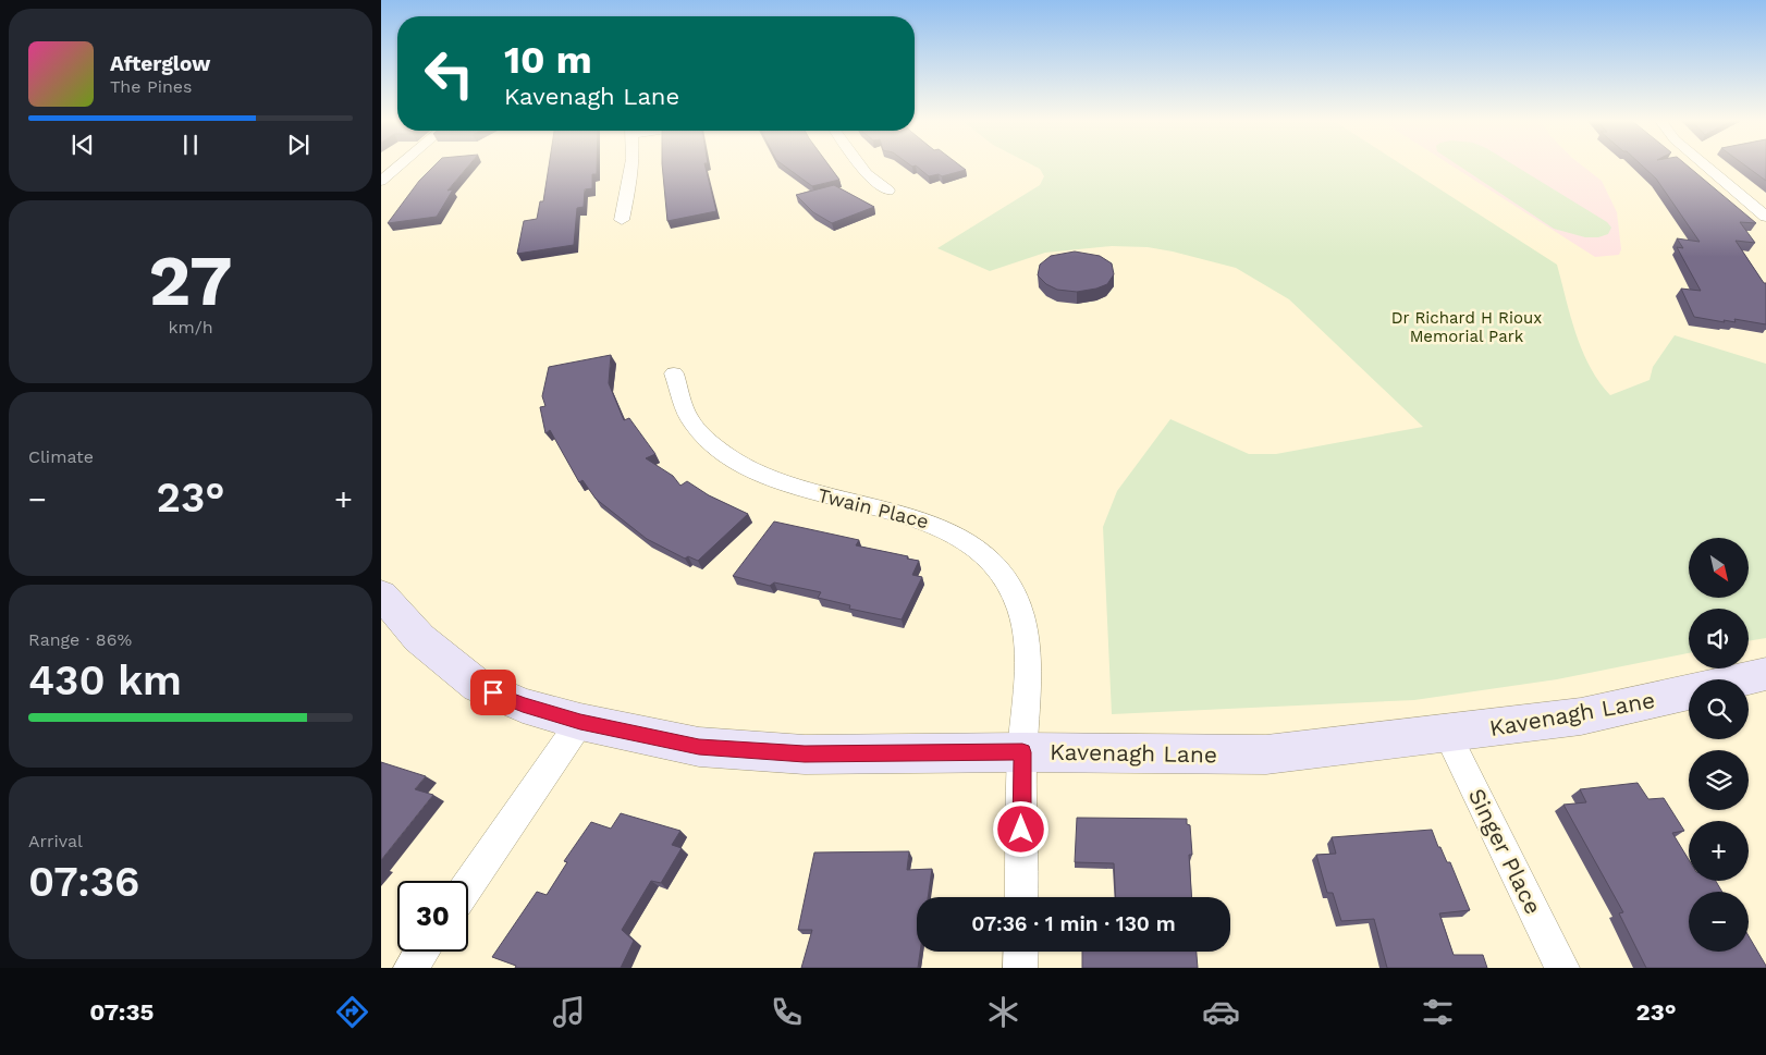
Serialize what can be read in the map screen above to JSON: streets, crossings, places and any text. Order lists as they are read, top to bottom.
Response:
{
  "streets": {
    "main road": ["Kavenagh Lane"],
    "street": ["Twain Place", "Singer Place"]
  },
  "crossings": [
    ["Twain Place", "Kavenagh Lane"],
    ["Kavenagh Lane", "Singer Place"]
  ],
  "parks": ["Dr Richard H Rioux Memorial Park"],
  "north": "bottom right",
  "page": {
    "turn": ["10 m", "Kavenagh Lane"],
    "song": ["Afterglow", "The Pines"],
    "tile": [
      ["27", "km/h"],
      "Climate",
      ["Range · 86%", "430 km"],
      ["Arrival", "07:36"]
    ],
    "heat": ["−", "23°", "+"],
    "map_buttons": ["+", "−"],
    "limit": "30",
    "trip": "07:36 · 1 min · 130 m",
    "tabs": ["07:35", "23°"]
  }
}
